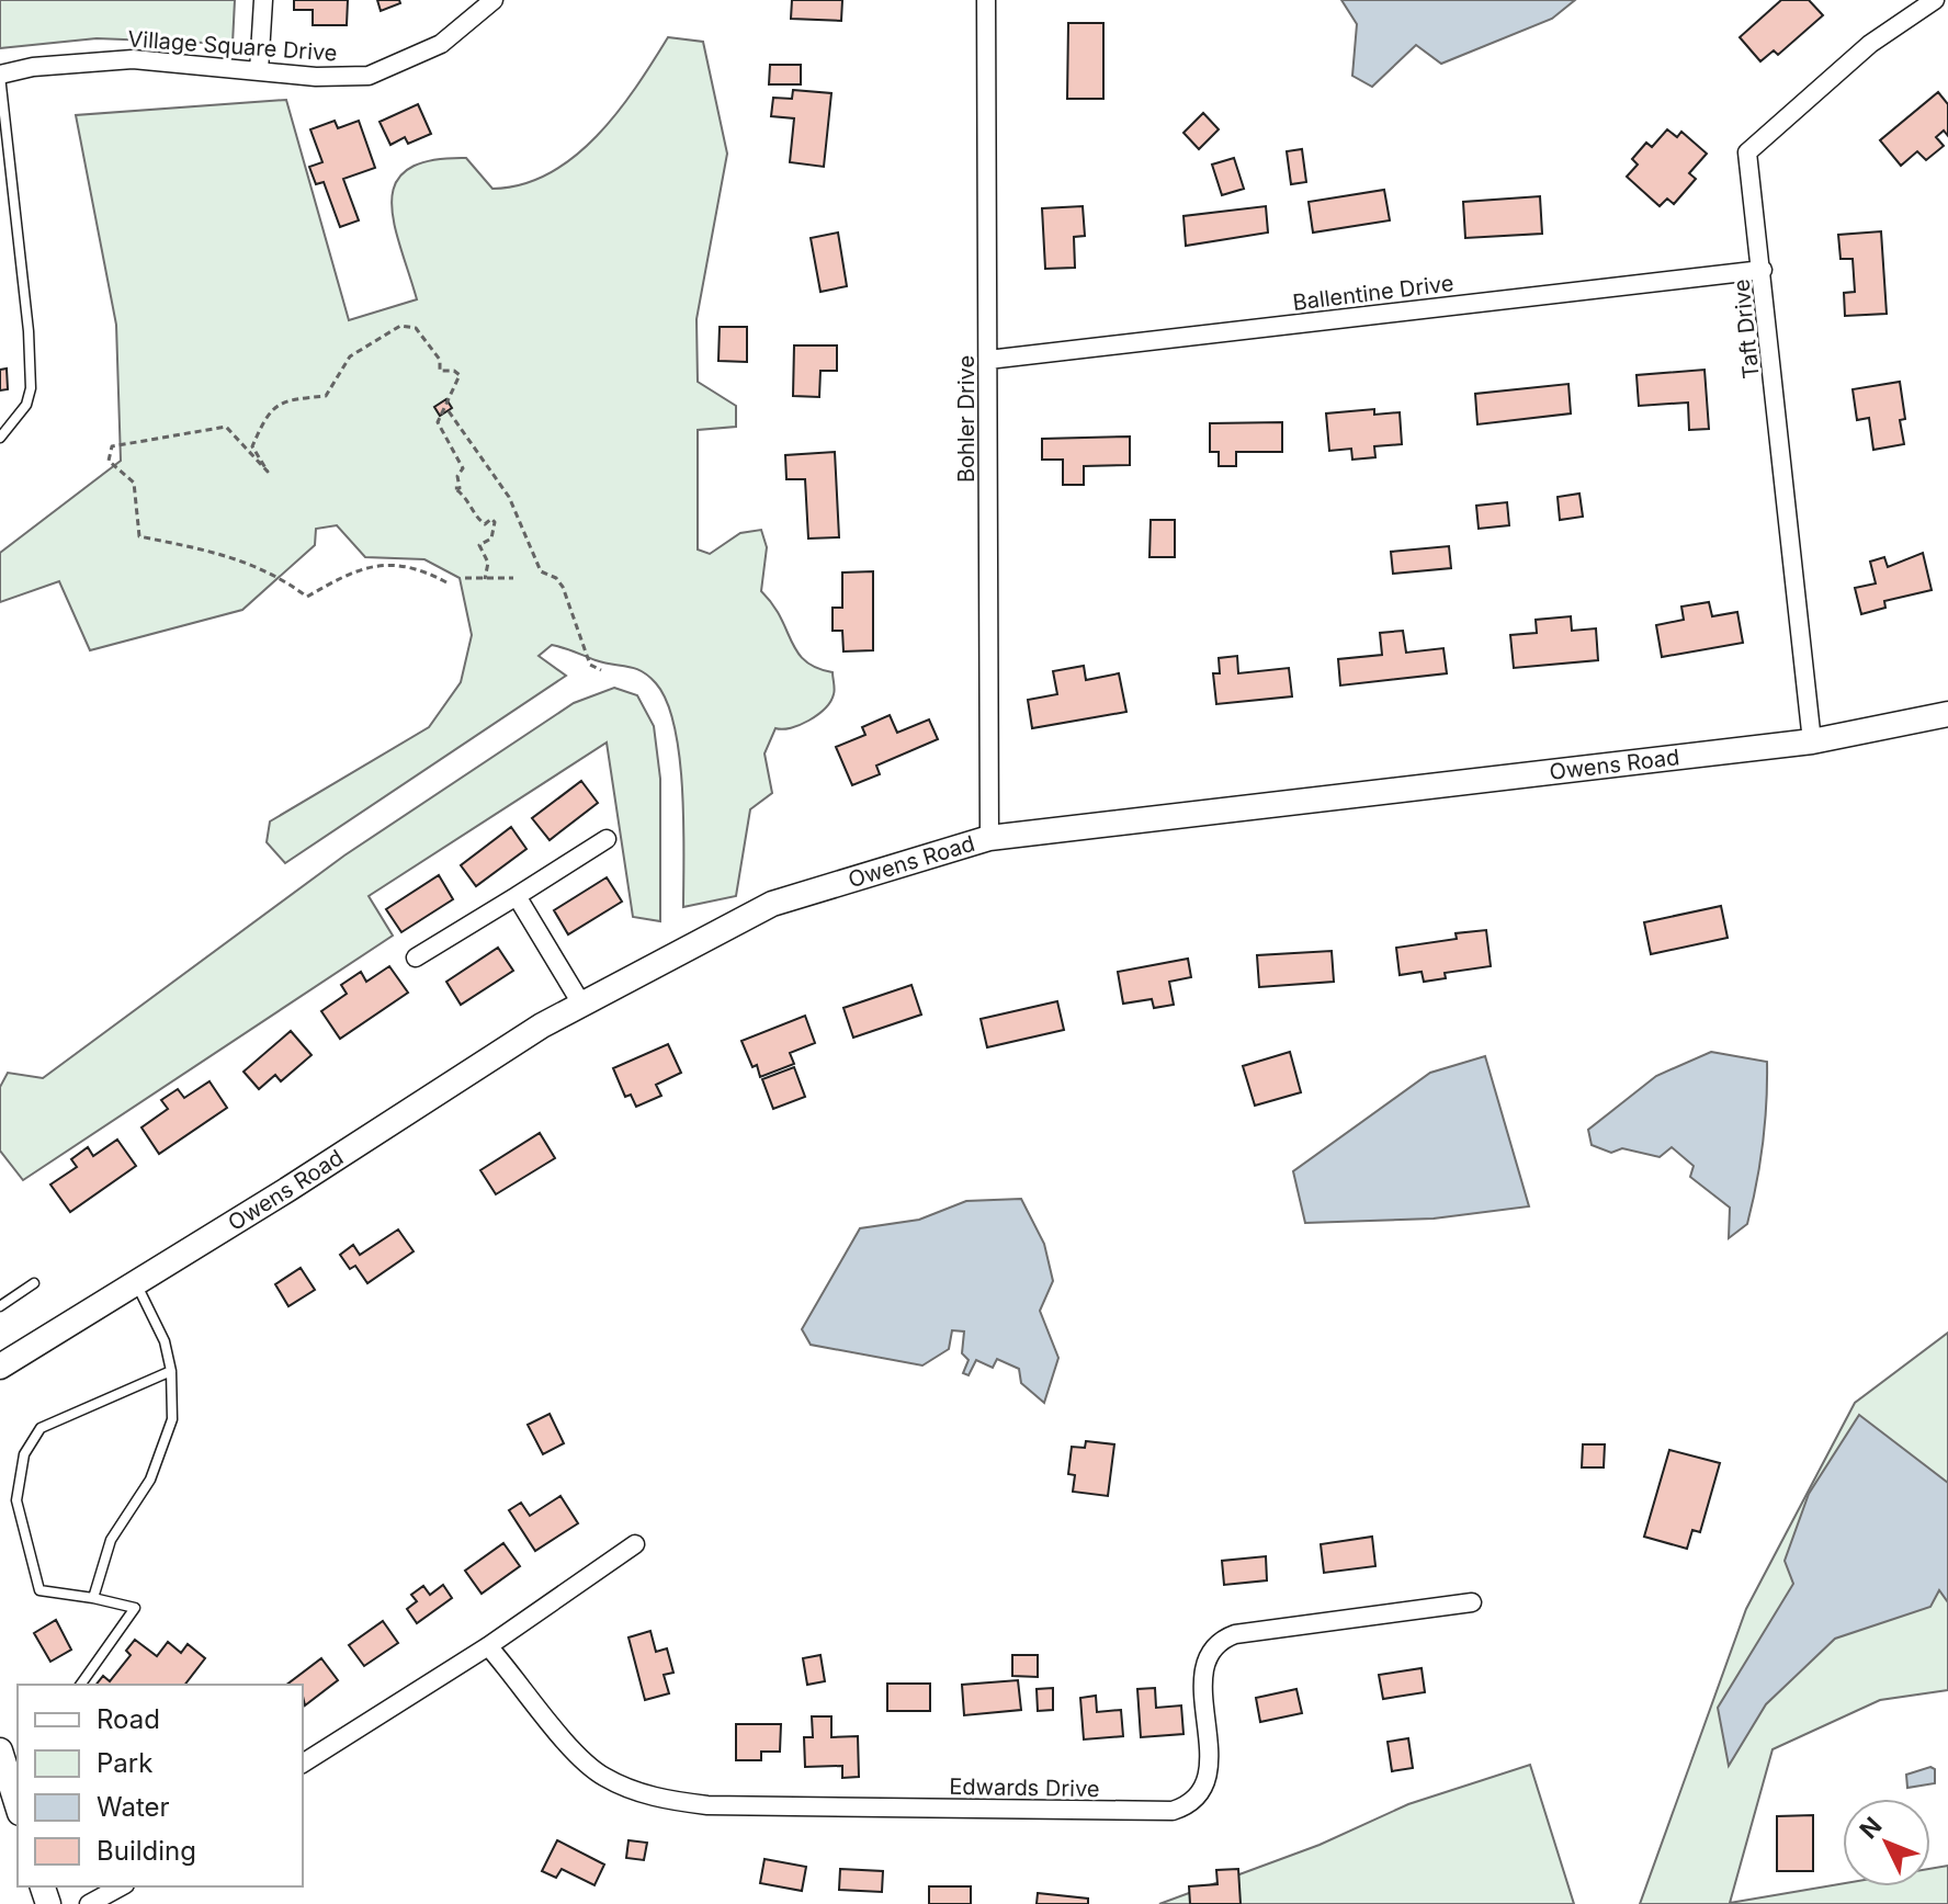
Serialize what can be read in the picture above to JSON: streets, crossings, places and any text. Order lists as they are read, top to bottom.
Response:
{
  "streets": {
    "street": [
      "Village Square Drive",
      "Ballentine Drive",
      "Taft Drive",
      "Bohler Drive",
      "Owens Road",
      "Edwards Drive"
    ]
  },
  "crossings": [
    ["Ballentine Drive", "Taft Drive"],
    ["Ballentine Drive", "Bohler Drive"],
    ["Taft Drive", "Owens Road"],
    ["Bohler Drive", "Owens Road"]
  ],
  "legend": [
    "Road",
    "Park",
    "Water",
    "Building"
  ],
  "north": "top left"
}
